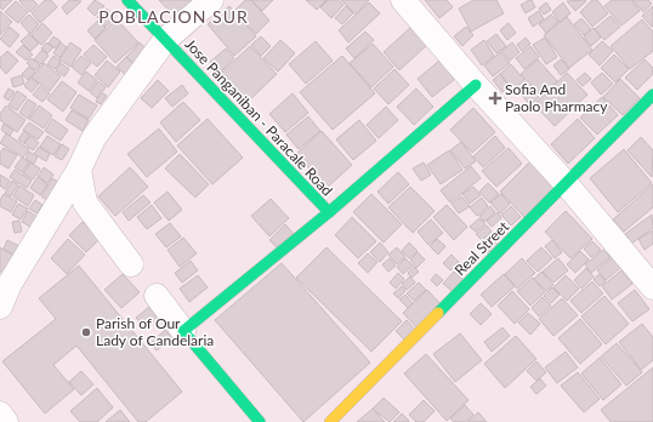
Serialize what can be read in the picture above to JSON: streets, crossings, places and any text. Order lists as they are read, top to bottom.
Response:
{
  "streets": {
    "street": ["Jose Panganiban - Paracale Road", "Real Street"]
  },
  "districts": ["POBLACION SUR"],
  "places": {
    "health": ["Sofia And Paolo Pharmacy"],
    "other": ["Parish of Our Lady of Candelaria"]
  }
}
